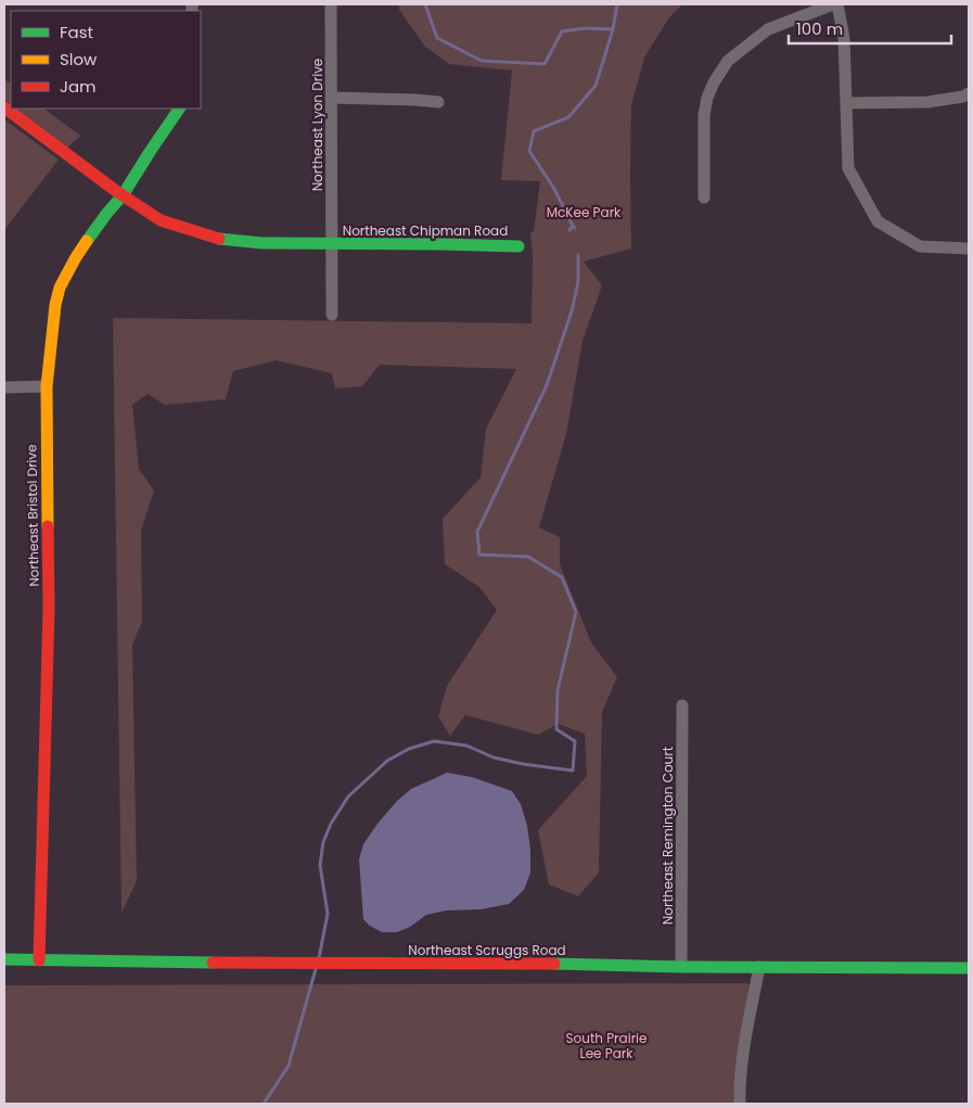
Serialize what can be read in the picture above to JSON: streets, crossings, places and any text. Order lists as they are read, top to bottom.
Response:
{
  "streets": {
    "street": [
      "Northeast Lyon Drive",
      "Northeast Chipman Road",
      "Northeast Bristol Drive",
      "Northeast Remington Court",
      "Northeast Scruggs Road"
    ]
  },
  "crossings": [
    ["Northeast Lyon Drive", "Northeast Chipman Road"],
    ["Northeast Chipman Road", "Northeast Bristol Drive"],
    ["Northeast Bristol Drive", "Northeast Scruggs Road"],
    ["Northeast Remington Court", "Northeast Scruggs Road"]
  ],
  "parks": ["McKee Park", "South Prairie Lee Park"],
  "legend": ["Fast", "Slow", "Jam"],
  "scale_bar": "100 m"
}
